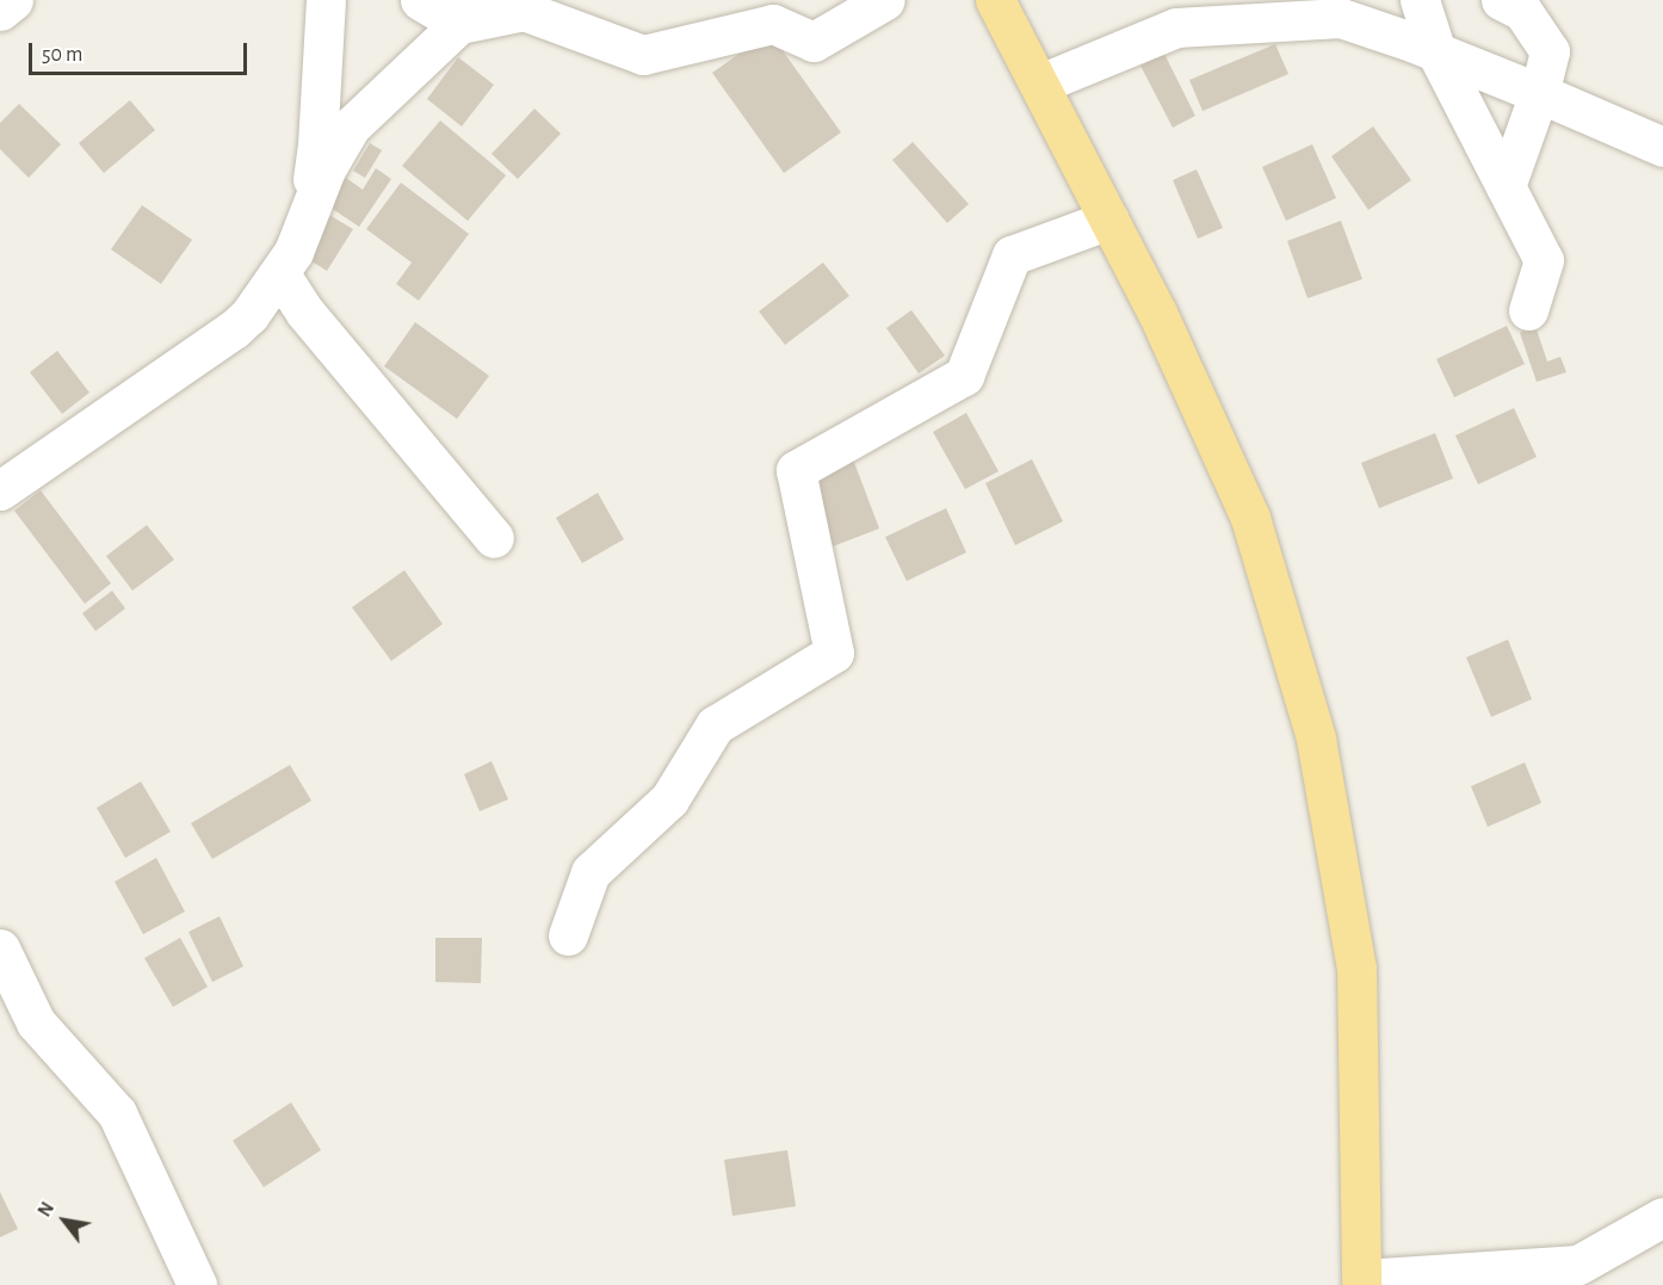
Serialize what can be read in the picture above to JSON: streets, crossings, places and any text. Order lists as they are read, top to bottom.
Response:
{
  "scale_bar": "50 m",
  "north": "top left"
}
